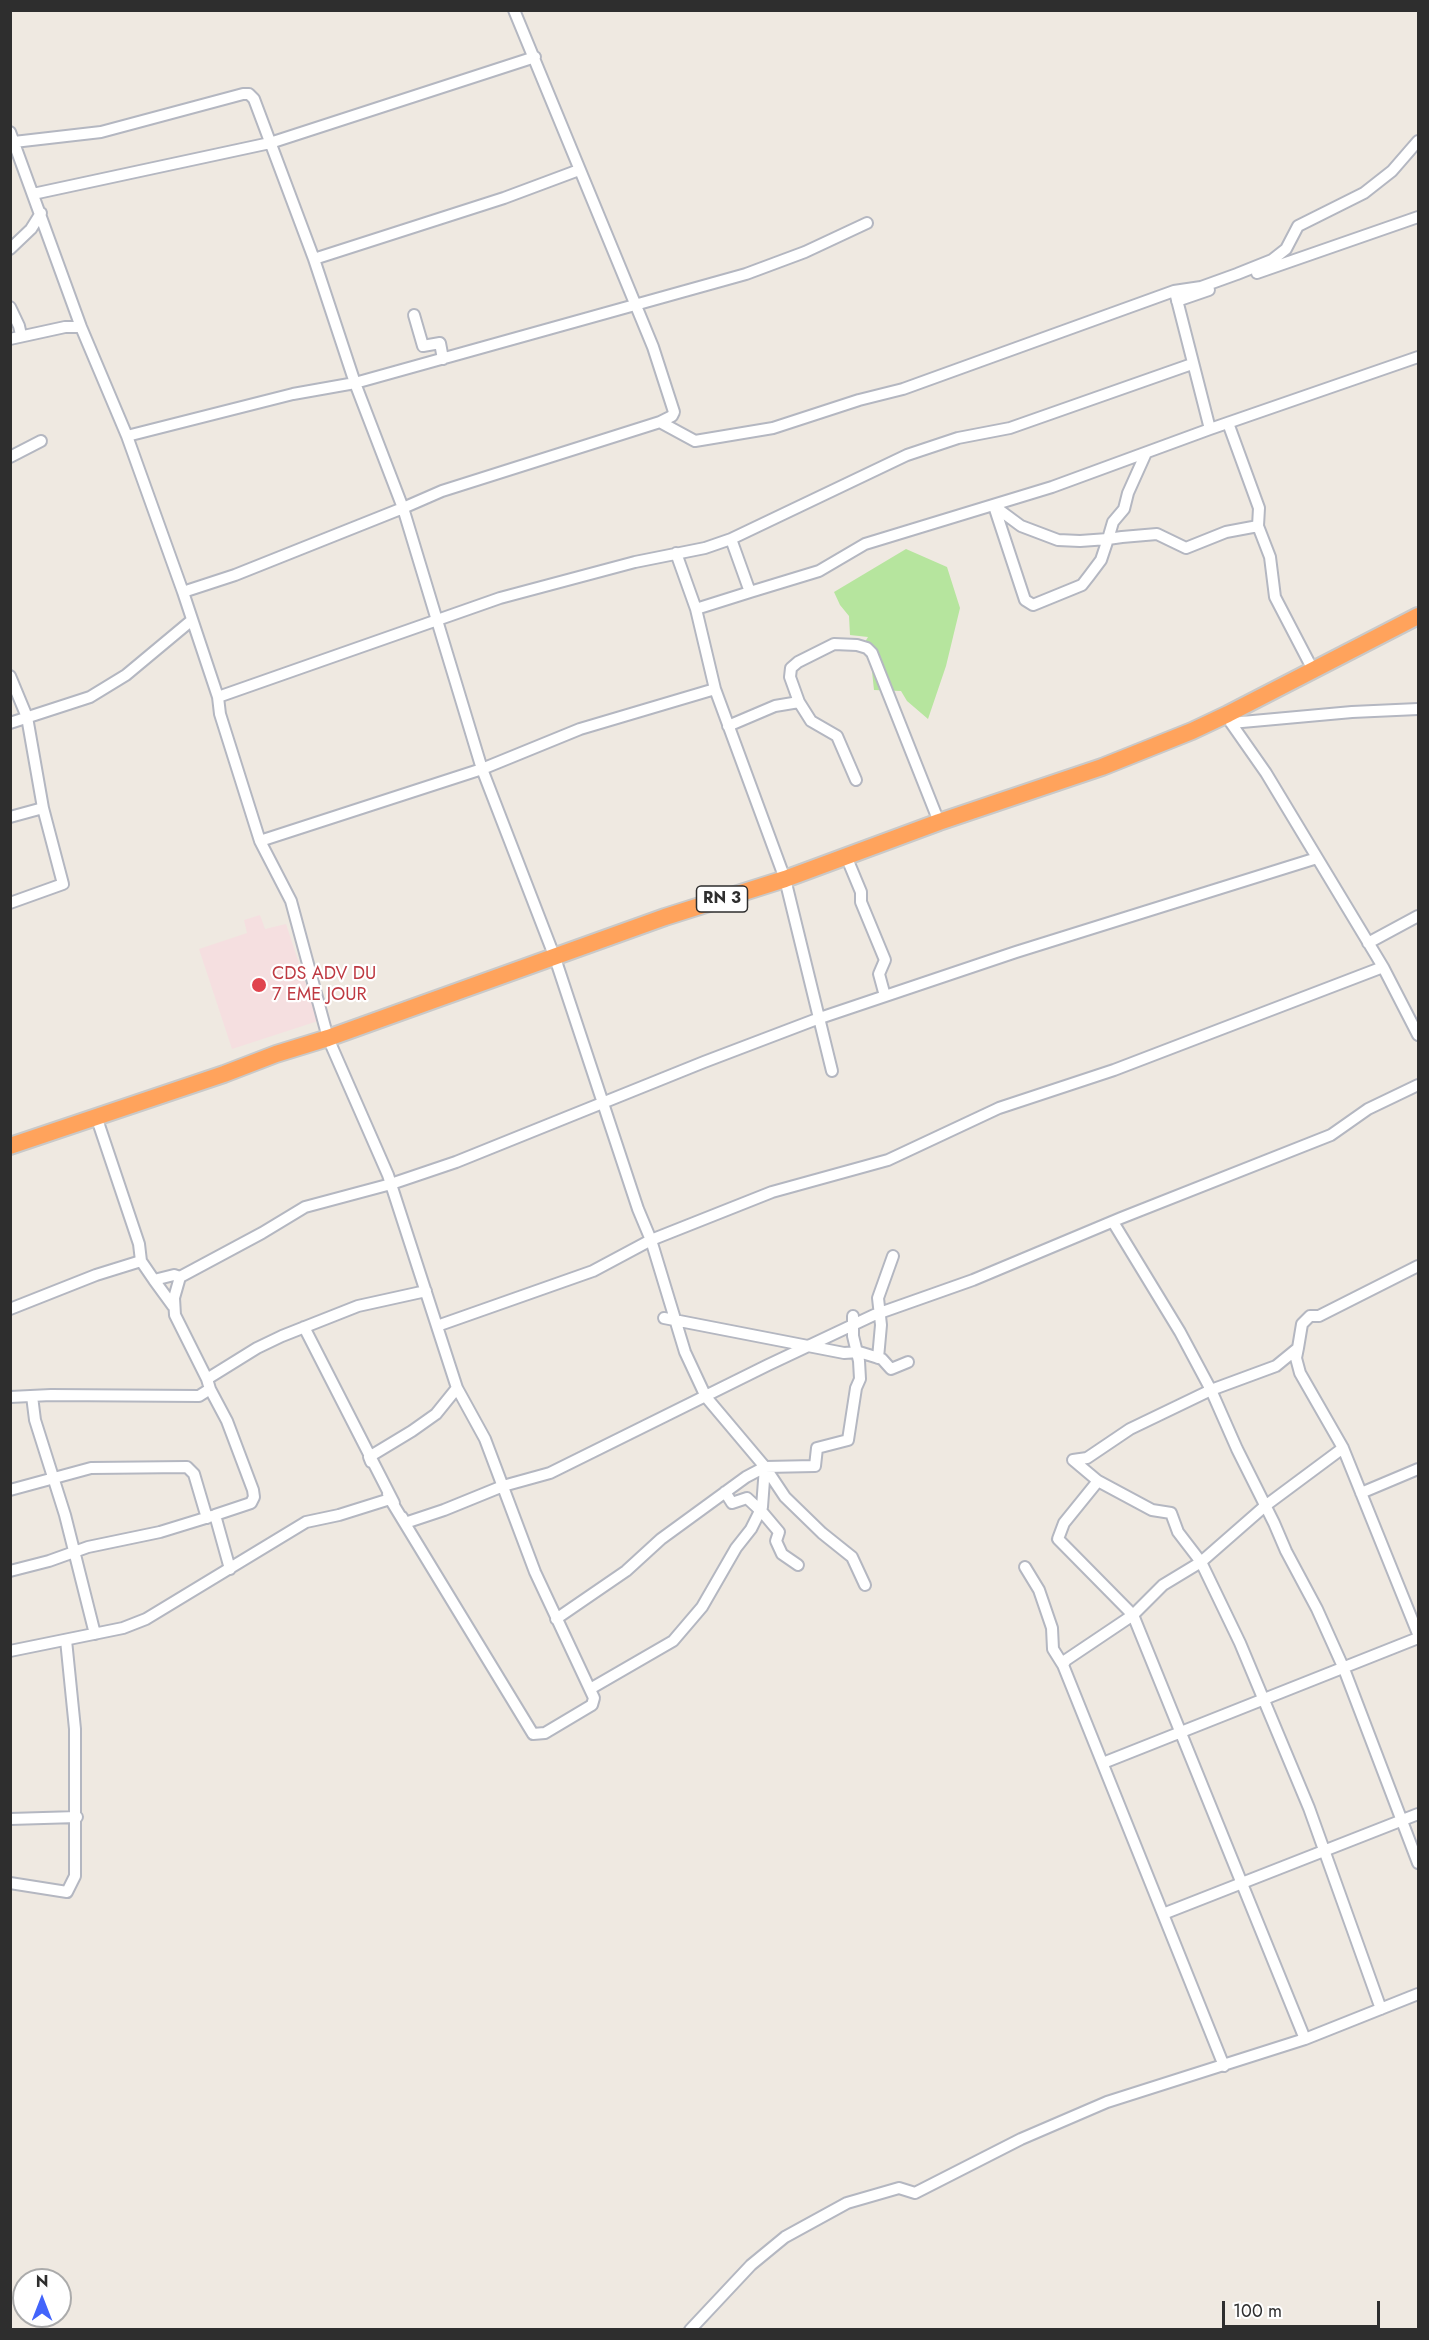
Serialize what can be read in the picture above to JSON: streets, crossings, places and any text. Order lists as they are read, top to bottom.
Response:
{
  "streets": {
    "highway": ["RN 3"]
  },
  "places": ["CDS ADV DU 7 EME JOUR"],
  "scale_bar": "100 m",
  "north": "top"
}
